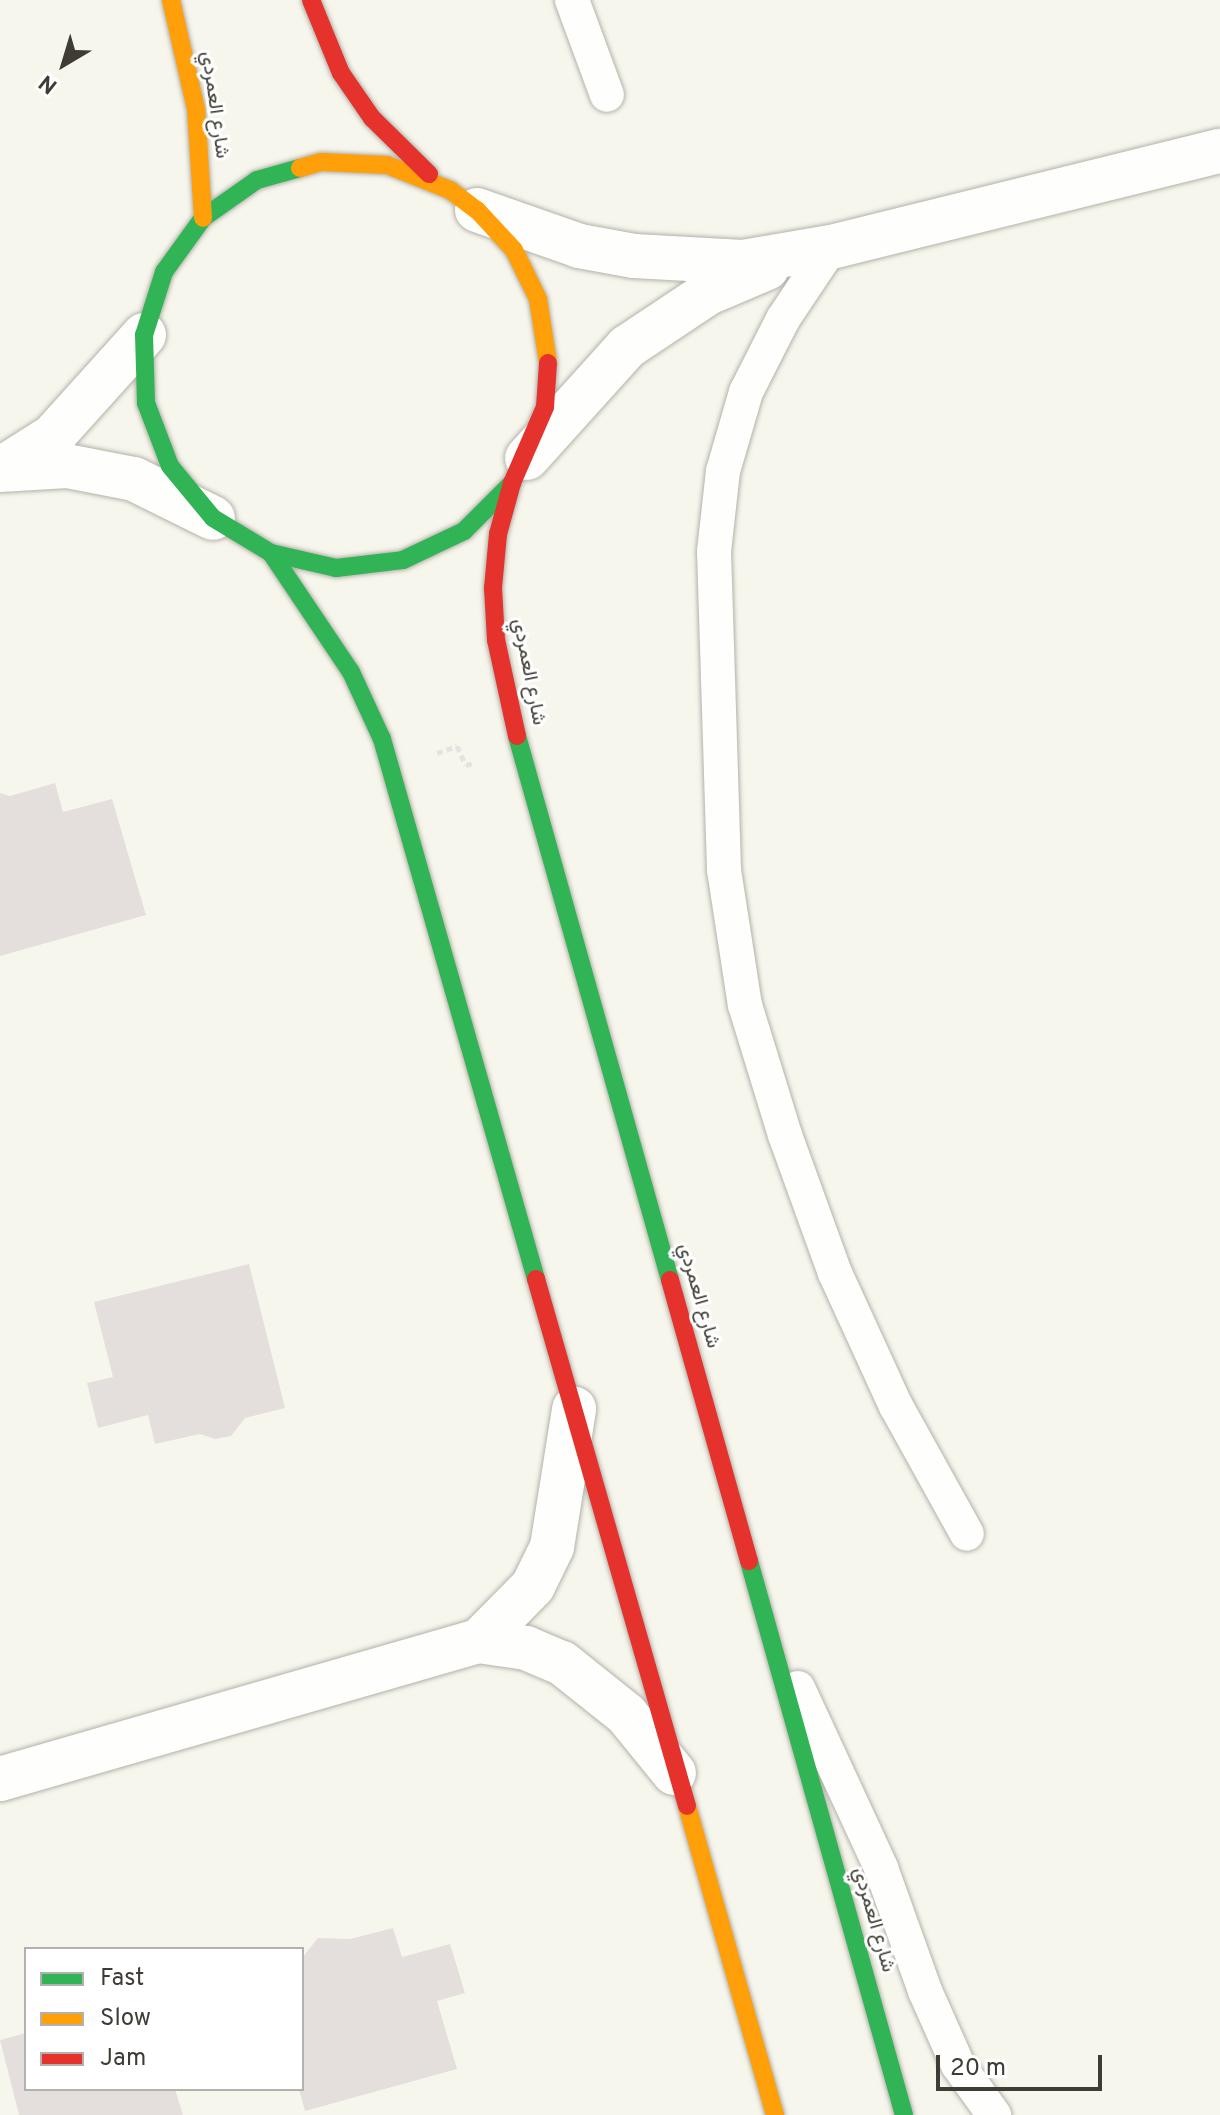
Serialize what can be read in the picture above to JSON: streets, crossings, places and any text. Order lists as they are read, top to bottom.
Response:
{
  "streets": {
    "main road": ["شارع العمردي"]
  },
  "legend": ["Fast", "Slow", "Jam"],
  "scale_bar": "20 m",
  "north": "bottom left"
}
